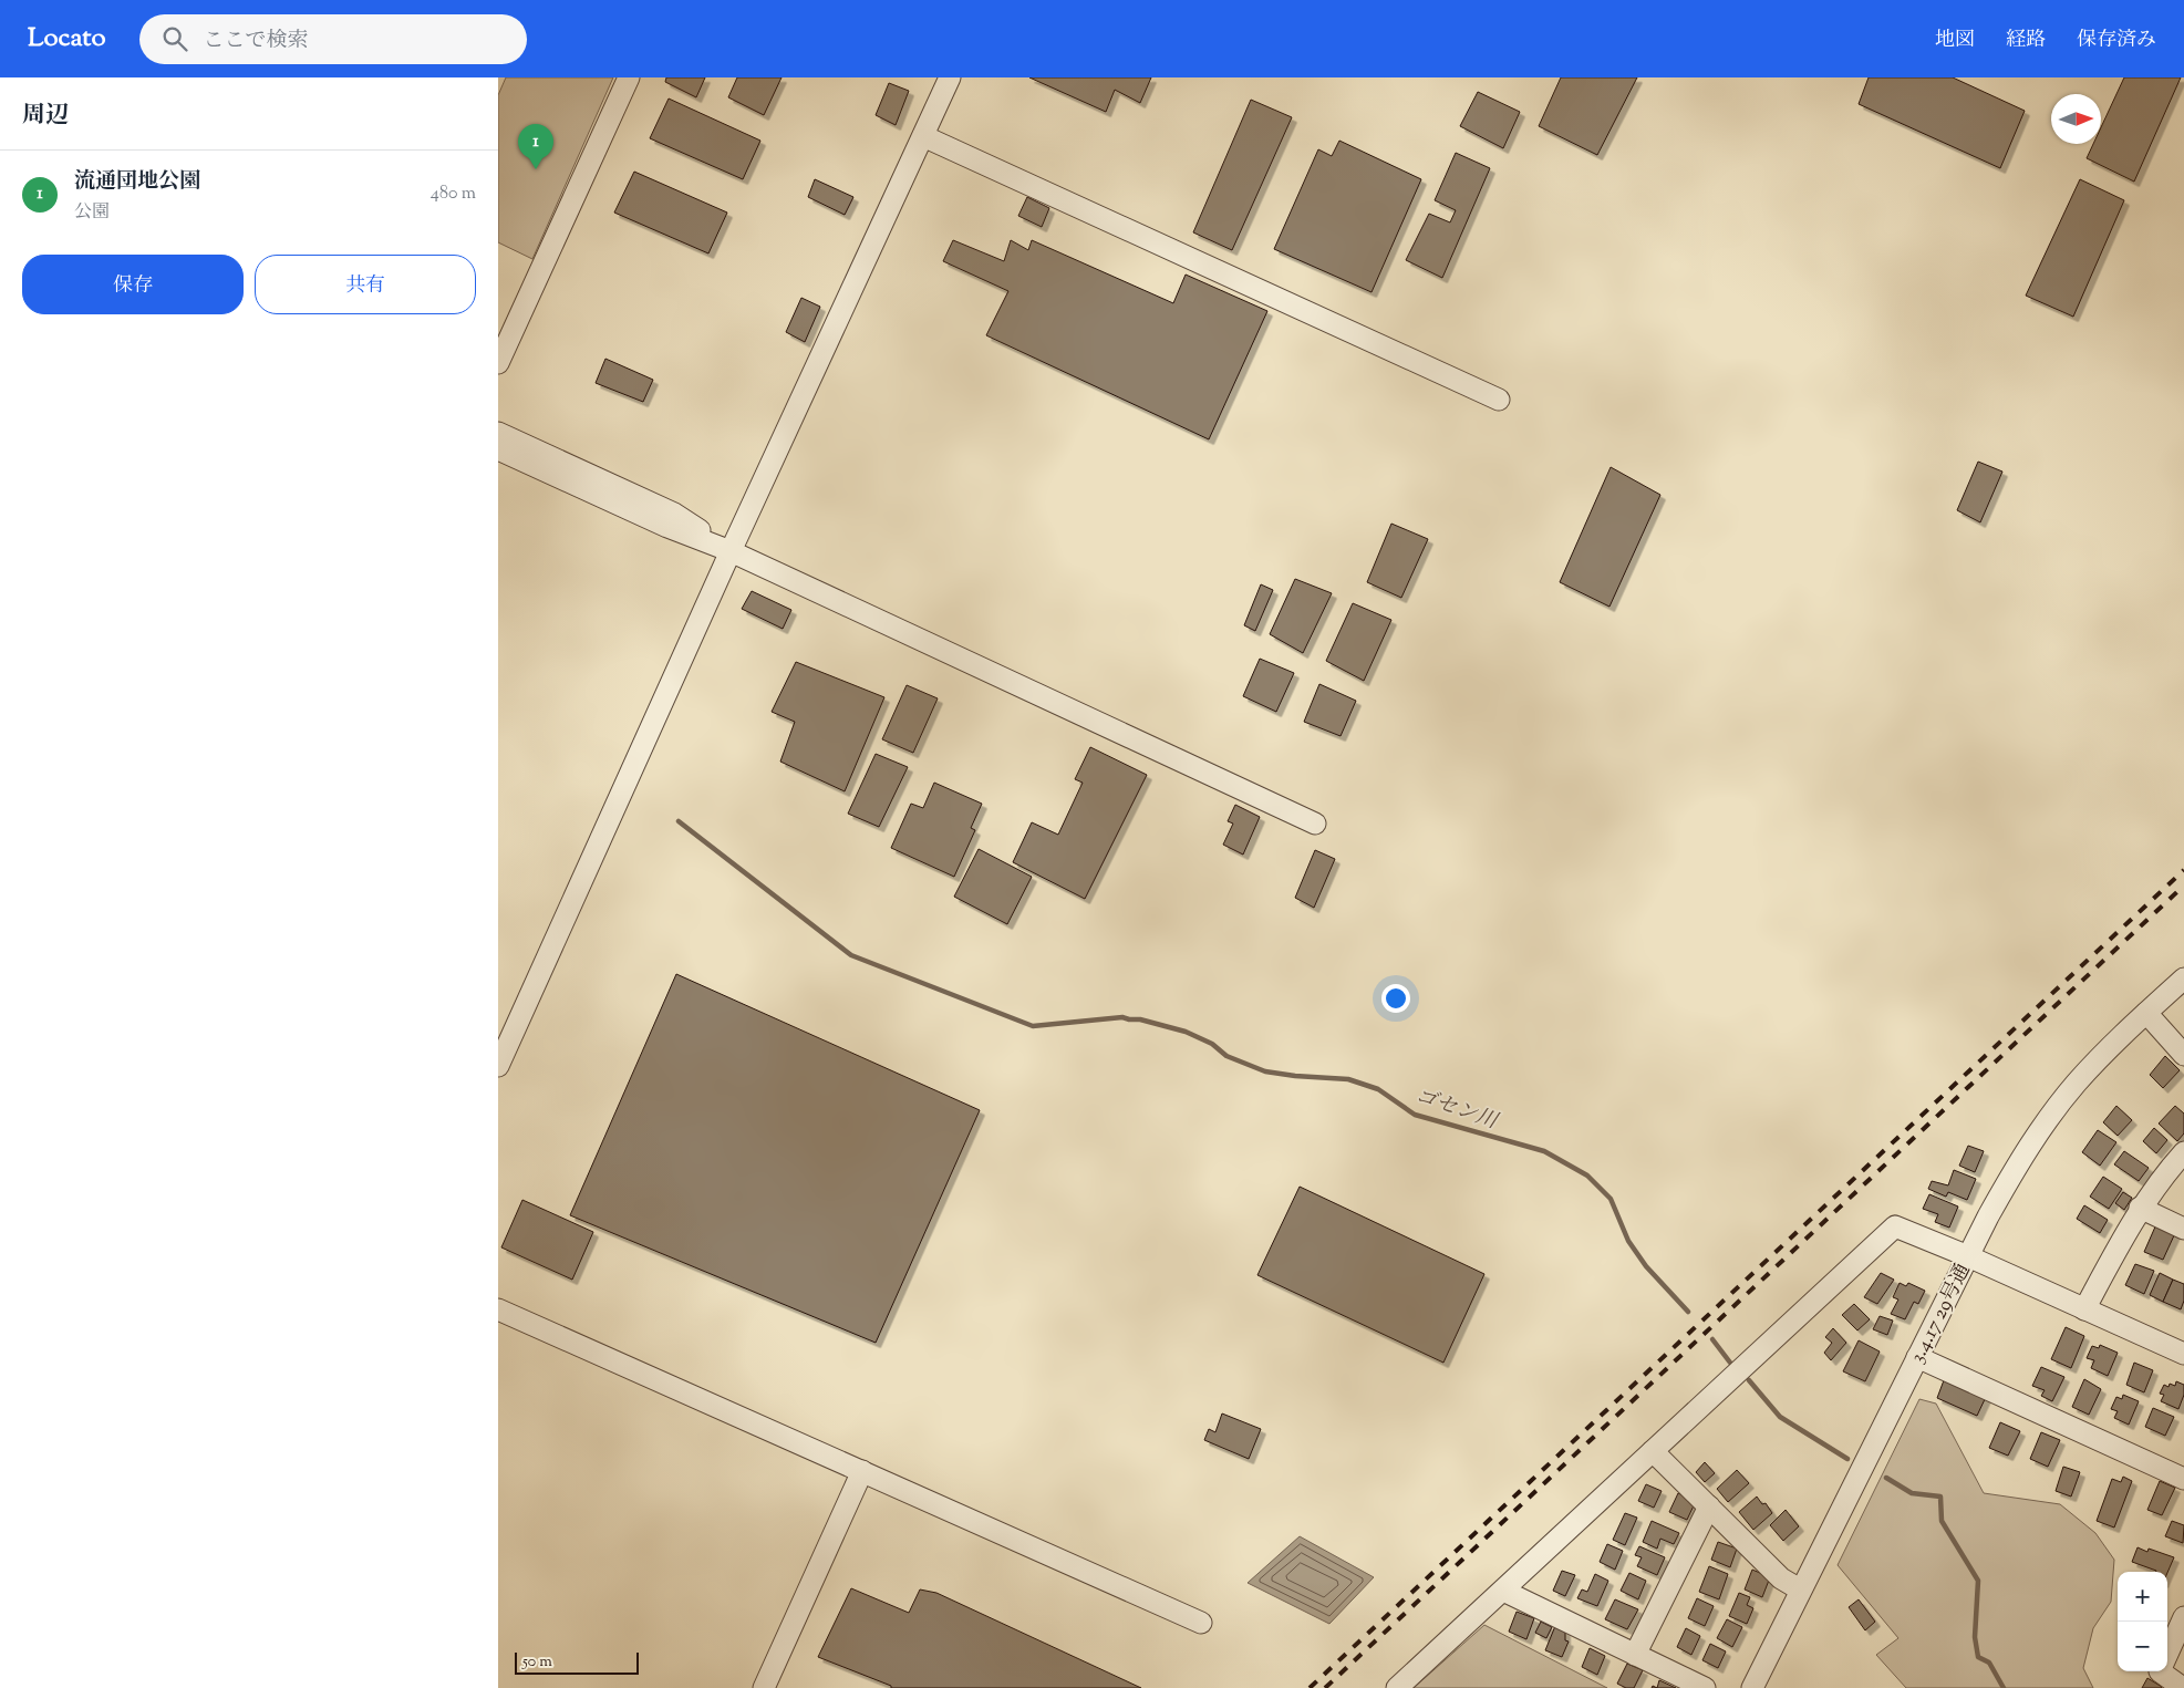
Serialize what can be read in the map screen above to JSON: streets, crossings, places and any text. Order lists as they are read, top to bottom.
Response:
{
  "streets": {
    "street": ["3.4.17 29号通"]
  },
  "water": ["ゴセン川"],
  "scale_bar": "50 m",
  "north": "right",
  "page": {
    "header": "Locato",
    "search": "ここで検索",
    "nav": ["地図", "経路", "保存済み"],
    "heading": "周辺",
    "pins": "1",
    "list": [
      {
        "mark": "1",
        "name": "流通団地公園",
        "note": "公園",
        "value": "480 m"
      }
    ],
    "buttons": ["保存", "共有"],
    "map_buttons": ["+", "−"],
    "scale": "50 m"
  }
}
